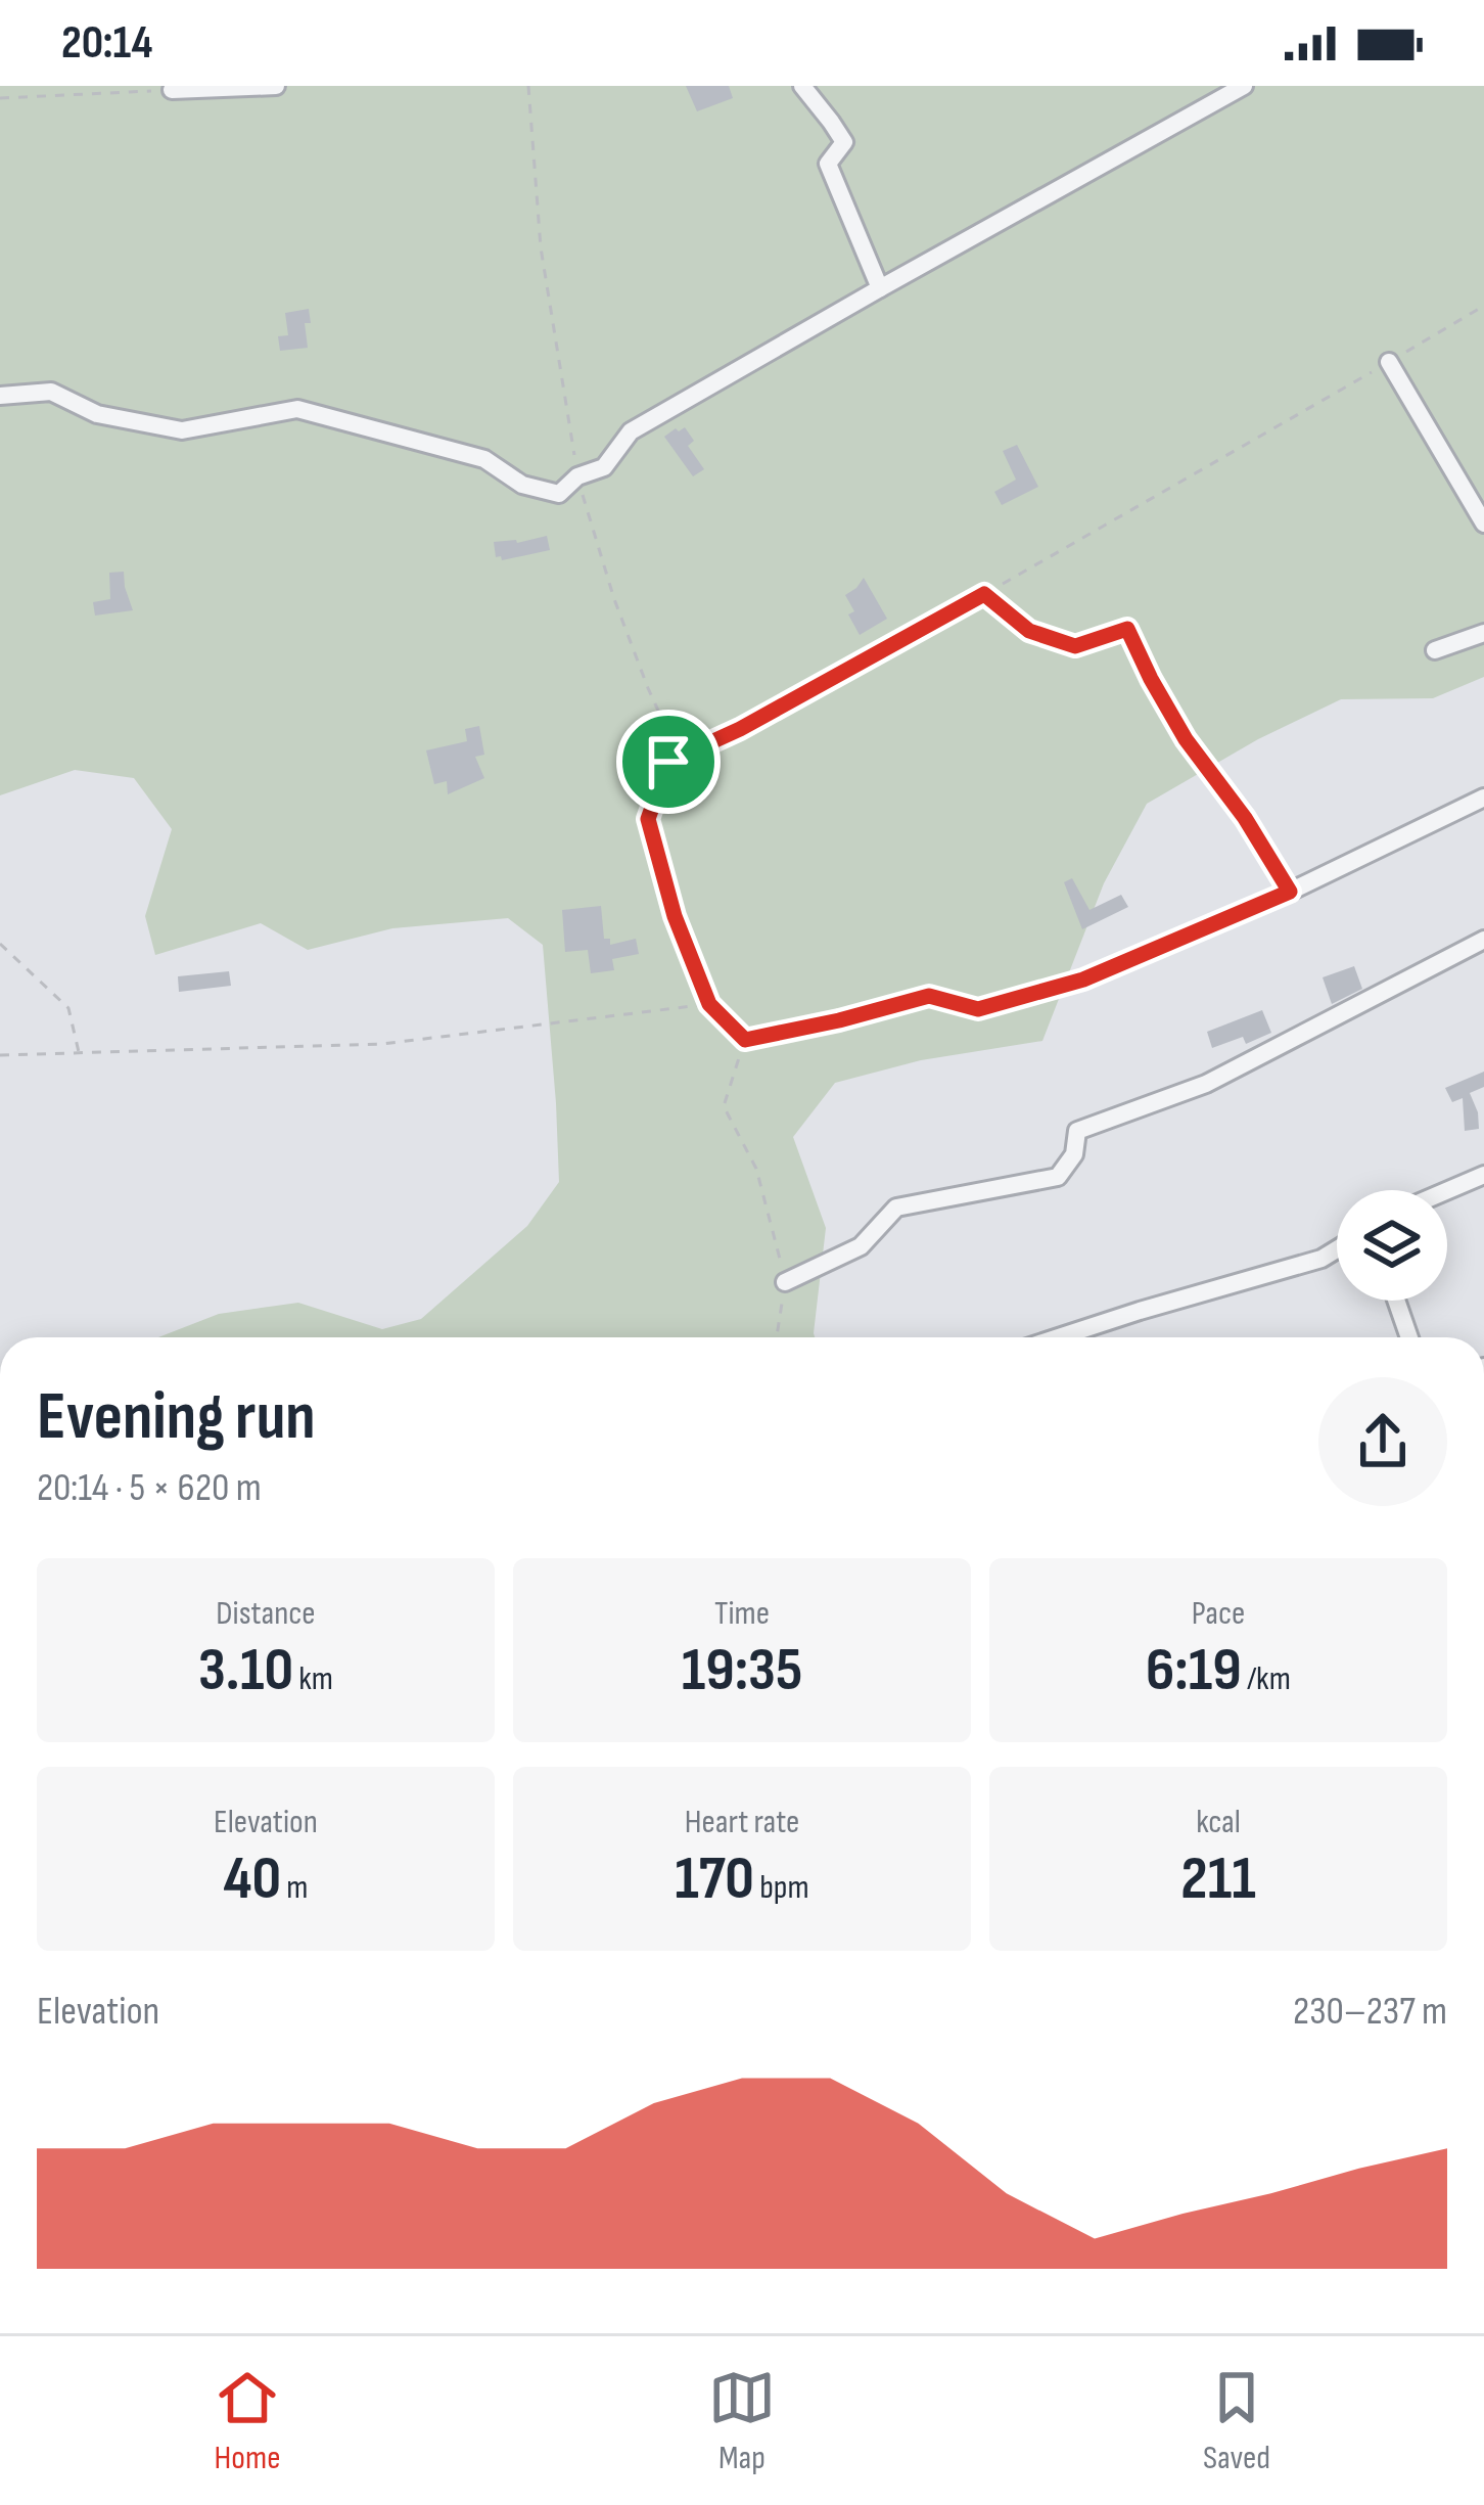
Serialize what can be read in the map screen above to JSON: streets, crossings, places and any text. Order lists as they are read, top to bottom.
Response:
{
  "page": {
    "status": "20:14",
    "heading": ["Evening run", "20:14 · 5 × 620 m"],
    "stats": [
      ["Distance", "3.10 km"],
      ["Time", "19:35"],
      ["Pace", "6:19 /km"],
      ["Elevation", "40 m"],
      ["Heart rate", "170 bpm"],
      ["kcal", "211"]
    ],
    "chart": ["Elevation", "230–237 m"],
    "tabs": ["Home", "Map", "Saved"]
  }
}
